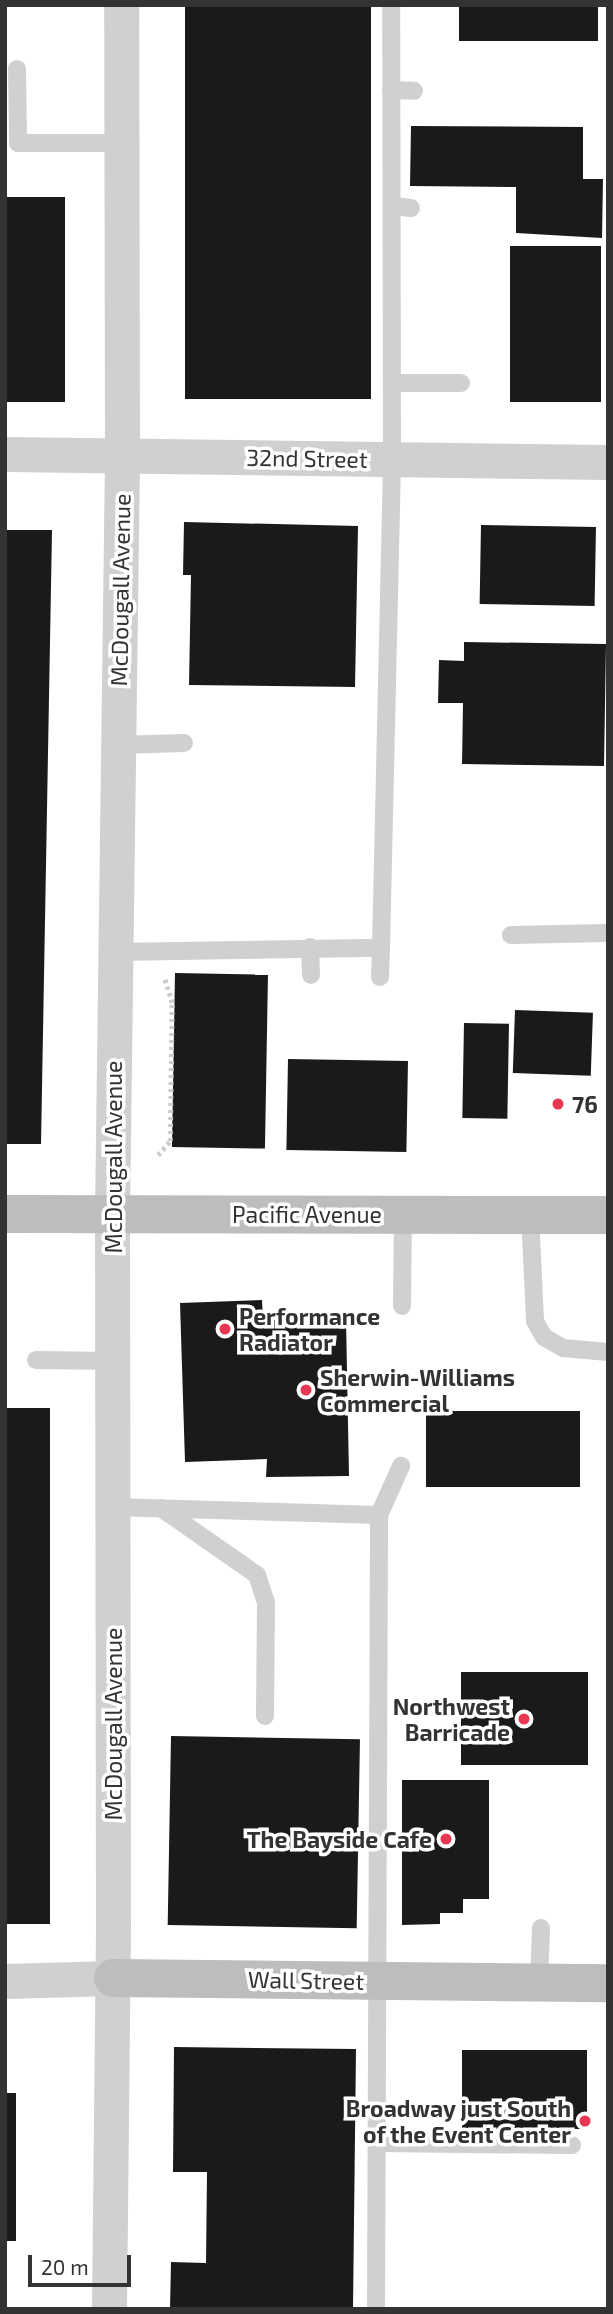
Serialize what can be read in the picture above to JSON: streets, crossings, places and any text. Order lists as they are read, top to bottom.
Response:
{
  "streets": {
    "street": [
      "32nd Street",
      "McDougall Avenue",
      "Pacific Avenue",
      "Wall Street"
    ]
  },
  "crossings": [
    ["32nd Street", "McDougall Avenue"],
    ["McDougall Avenue", "Pacific Avenue"],
    ["McDougall Avenue", "Wall Street"]
  ],
  "places": [
    "76",
    "Performance Radiator",
    "Sherwin-Williams Commercial",
    "Northwest Barricade",
    "The Bayside Cafe",
    "Broadway just South of the Event Center"
  ],
  "scale_bar": "20 m"
}
